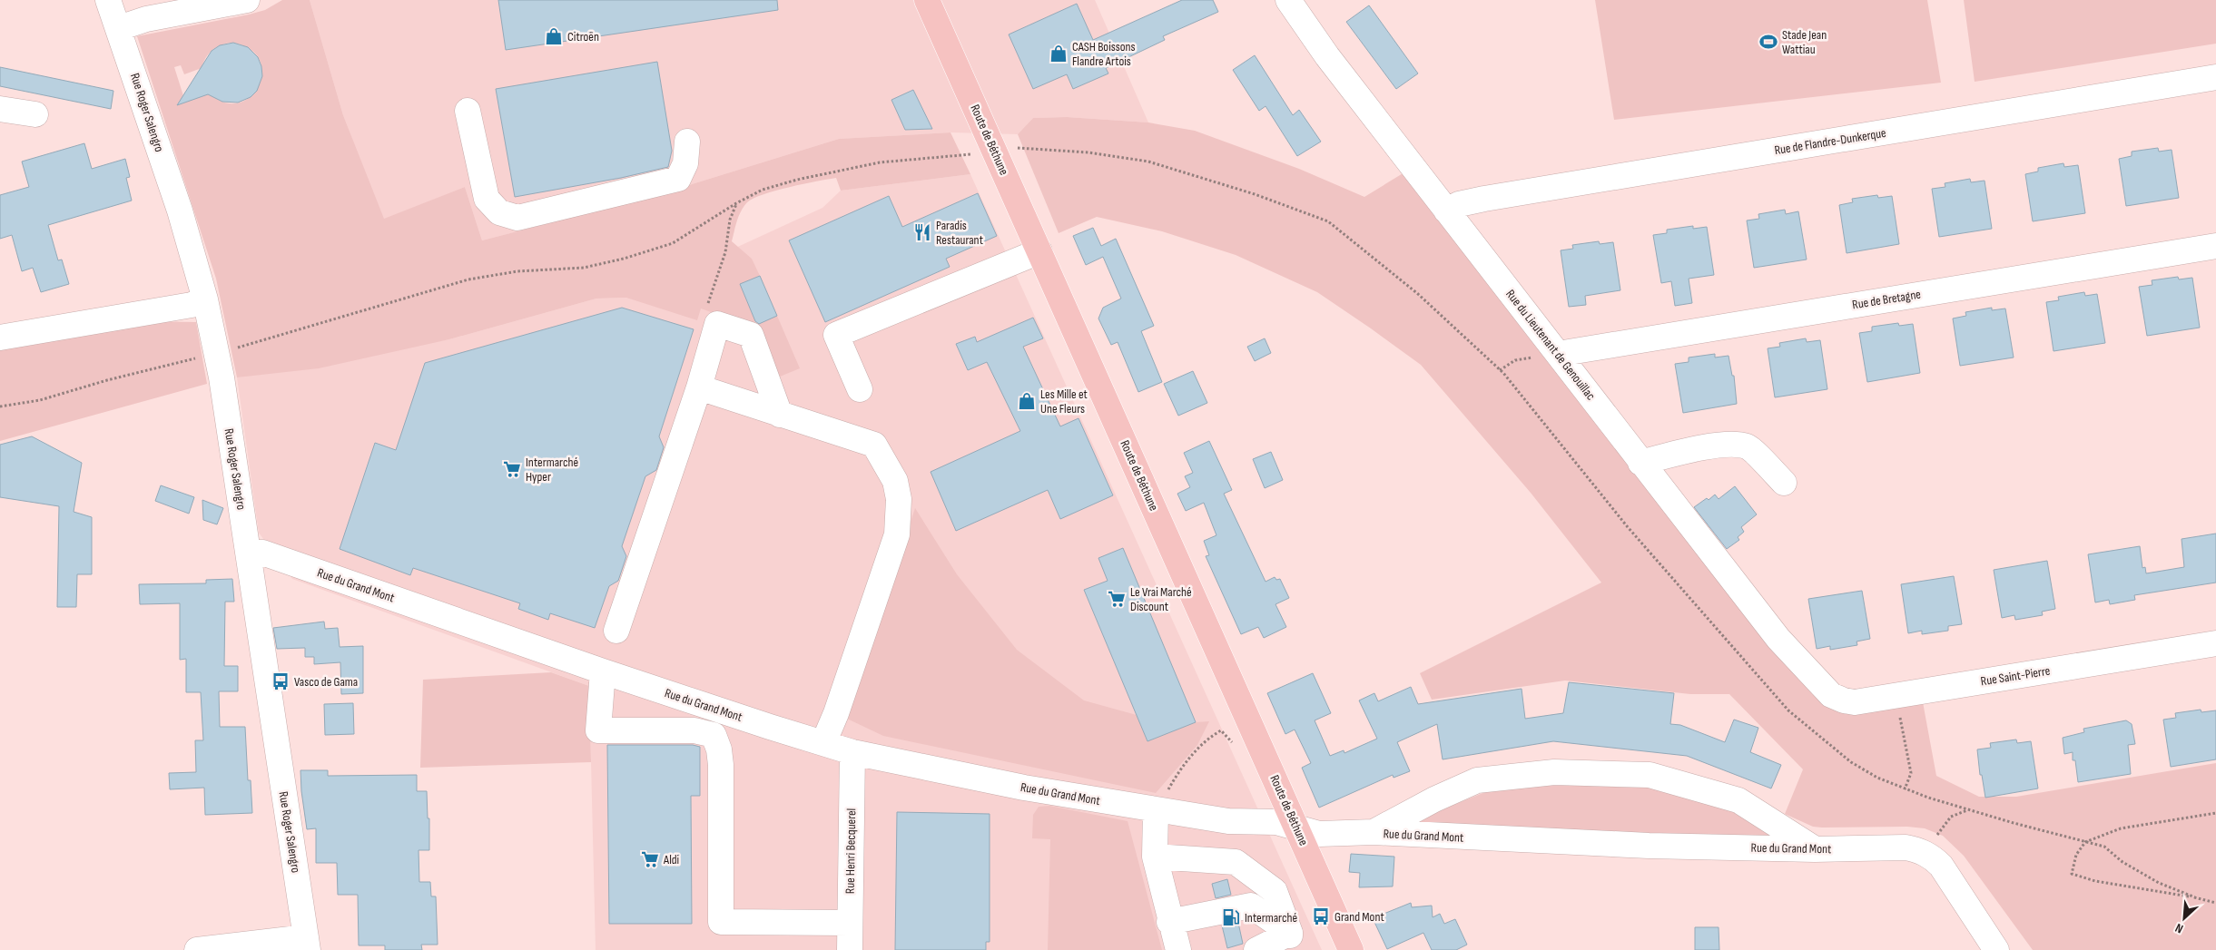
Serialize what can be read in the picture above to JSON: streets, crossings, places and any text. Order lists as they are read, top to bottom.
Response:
{
  "streets": {
    "main road": ["Route de Béthune"],
    "street": [
      "Rue Roger Salengro",
      "Rue de Flandre-Dunkerque",
      "Rue de Bretagne",
      "Rue du Lieutenant de Genouillac",
      "Rue du Grand Mont",
      "Rue Saint-Pierre",
      "Rue Henri Becquerel"
    ]
  },
  "crossings": [
    ["Rue Roger Salengro", "Rue du Grand Mont"],
    ["Route de Béthune", "Rue du Grand Mont"],
    ["Rue de Flandre-Dunkerque", "Rue du Lieutenant de Genouillac"],
    ["Rue de Bretagne", "Rue du Lieutenant de Genouillac"],
    ["Rue du Lieutenant de Genouillac", "Rue Saint-Pierre"],
    ["Rue du Grand Mont", "Rue Henri Becquerel"]
  ],
  "places": {
    "shop": ["Citroën", "CASH Boissons Flandre Artois", "Les Mille et Une Fleurs"],
    "sports": ["Stade Jean Wattiau"],
    "restaurant": ["Paradis Restaurant"],
    "supermarket": ["Intermarché Hyper", "Le Vrai Marché Discount", "Aldi"],
    "bus stop": ["Vasco de Gama", "Grand Mont"],
    "fuel station": ["Intermarché"]
  },
  "north": "bottom left"
}
